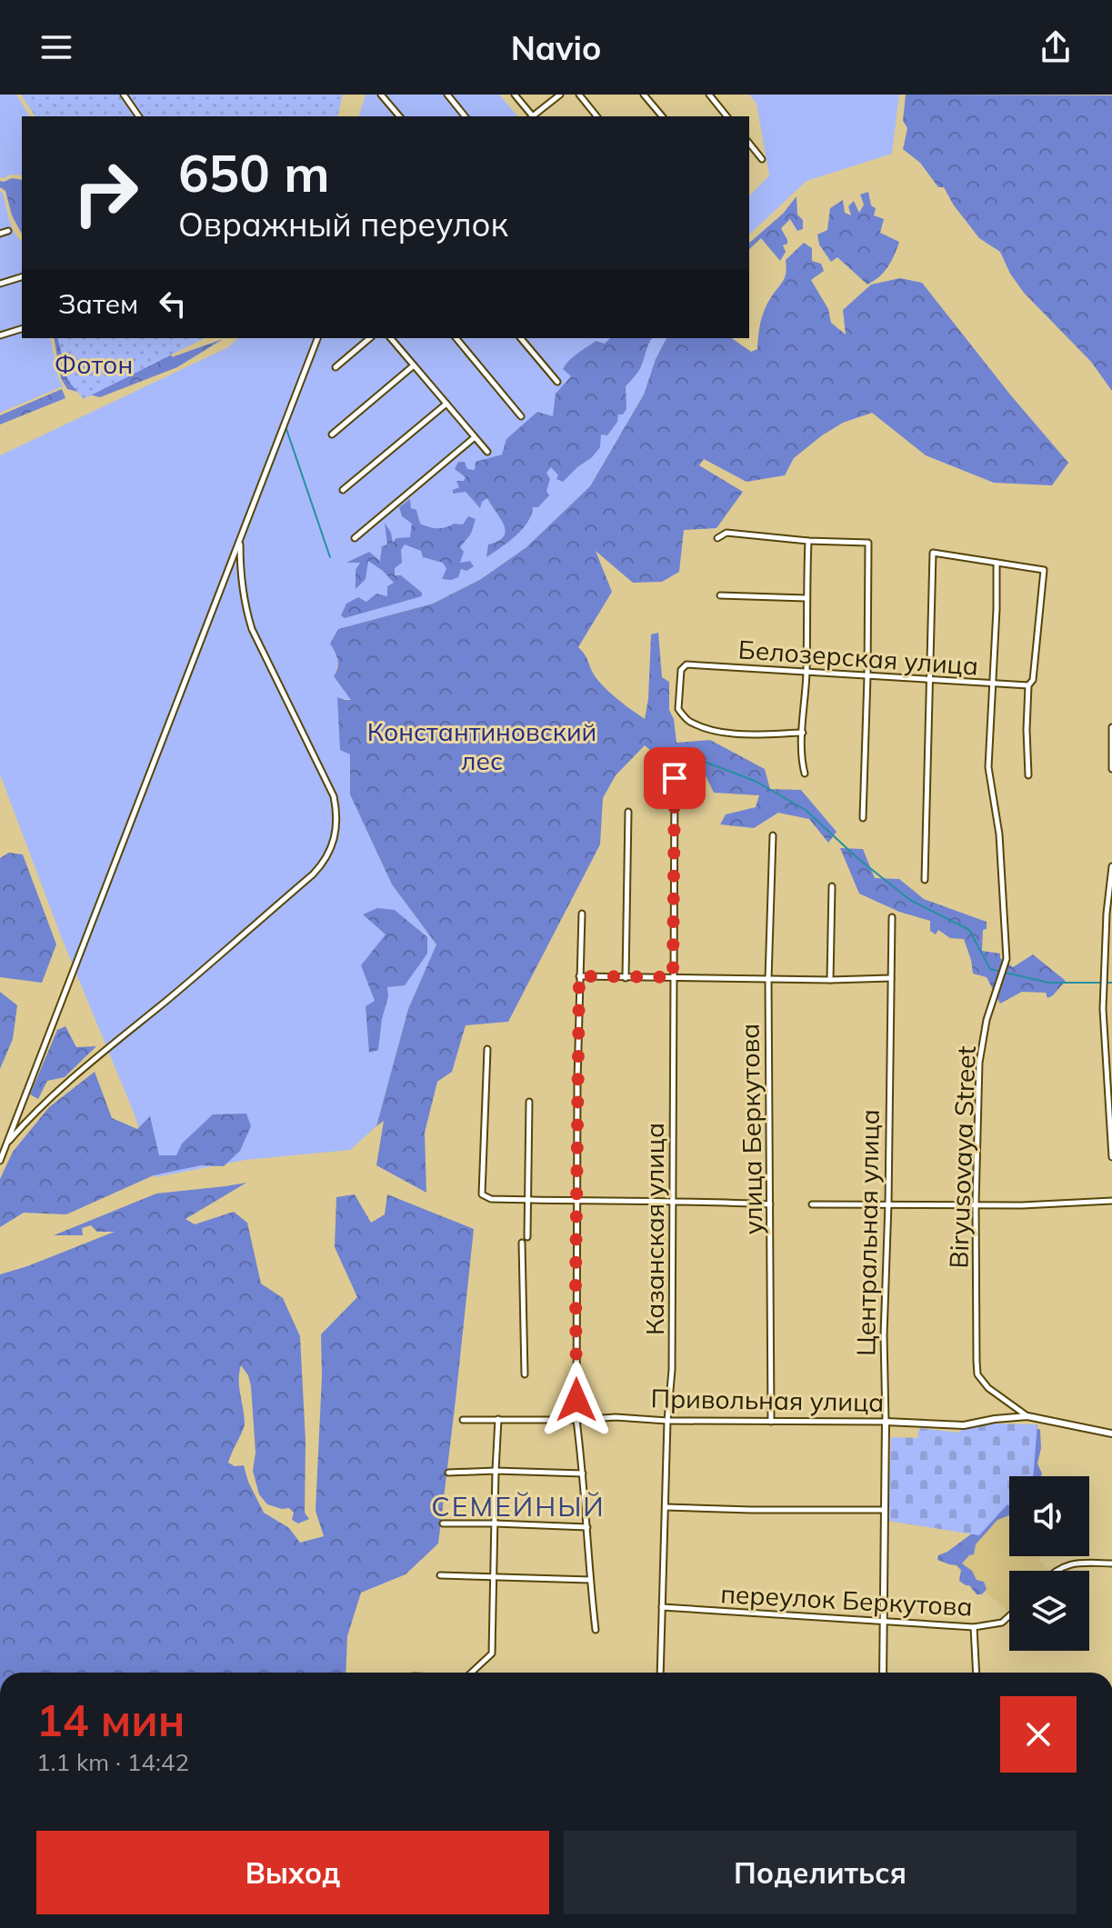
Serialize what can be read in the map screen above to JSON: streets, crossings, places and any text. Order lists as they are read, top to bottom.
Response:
{
  "streets": {
    "street": [
      "Белозерская улица",
      "улица Беркутова",
      "Biryusovaya Street",
      "Казанская улица",
      "Центральная улица",
      "Привольная улица",
      "переулок Беркутова"
    ]
  },
  "crossings": [
    ["Белозерская улица", "Biryusovaya Street"],
    ["улица Беркутова", "Привольная улица"],
    ["Biryusovaya Street", "Привольная улица"],
    ["Казанская улица", "Привольная улица"],
    ["Казанская улица", "переулок Беркутова"],
    ["Центральная улица", "Привольная улица"],
    ["Центральная улица", "переулок Беркутова"]
  ],
  "districts": ["СЕМЕЙНЫЙ"],
  "parks": ["Фотон", "Константиновский лес"],
  "page": {
    "header": "Navio",
    "turn": ["650 m", "Овражный переулок"],
    "then": "Затем",
    "heading": ["14 мин", "1.1 km · 14:42"],
    "buttons": ["Выход", "Поделиться"]
  }
}
